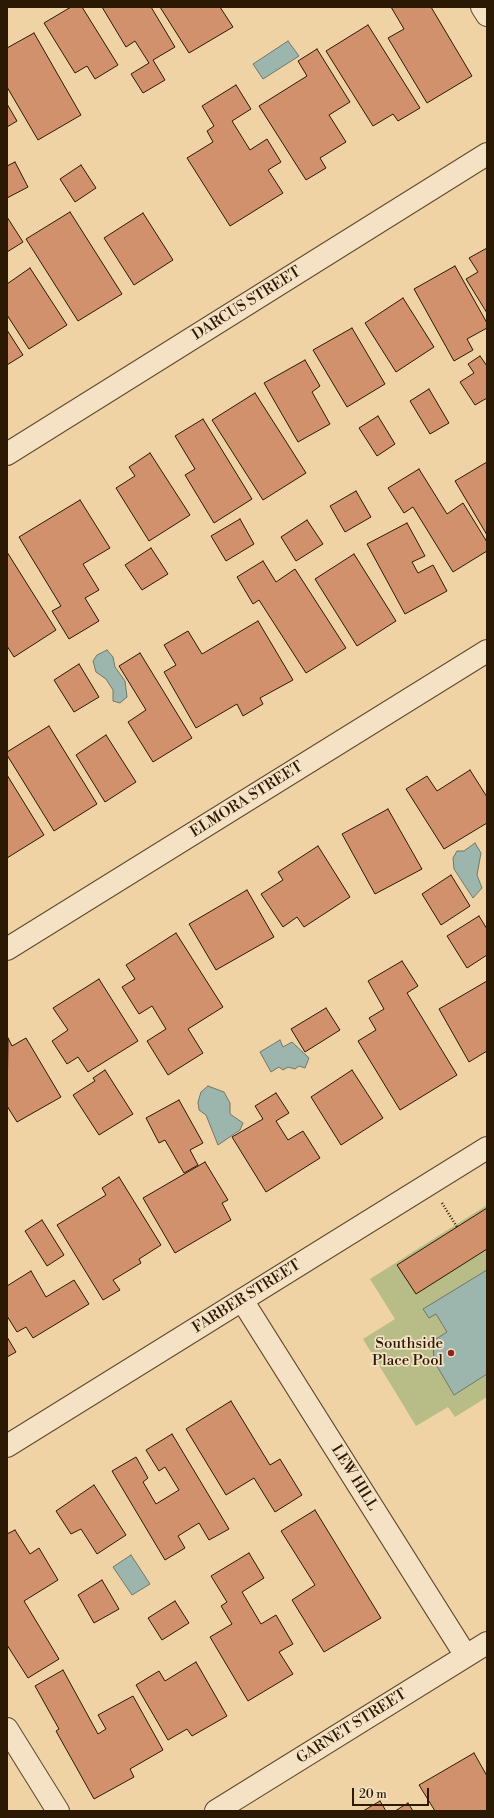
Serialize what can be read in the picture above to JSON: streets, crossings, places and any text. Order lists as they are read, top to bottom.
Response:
{
  "streets": {
    "street": [
      "DARCUS STREET",
      "ELMORA STREET",
      "FARBER STREET",
      "LEW HILL",
      "GARNET STREET"
    ]
  },
  "crossings": [
    ["FARBER STREET", "LEW HILL"],
    ["LEW HILL", "GARNET STREET"]
  ],
  "places": ["Southside Place Pool"],
  "scale_bar": "20 m"
}
